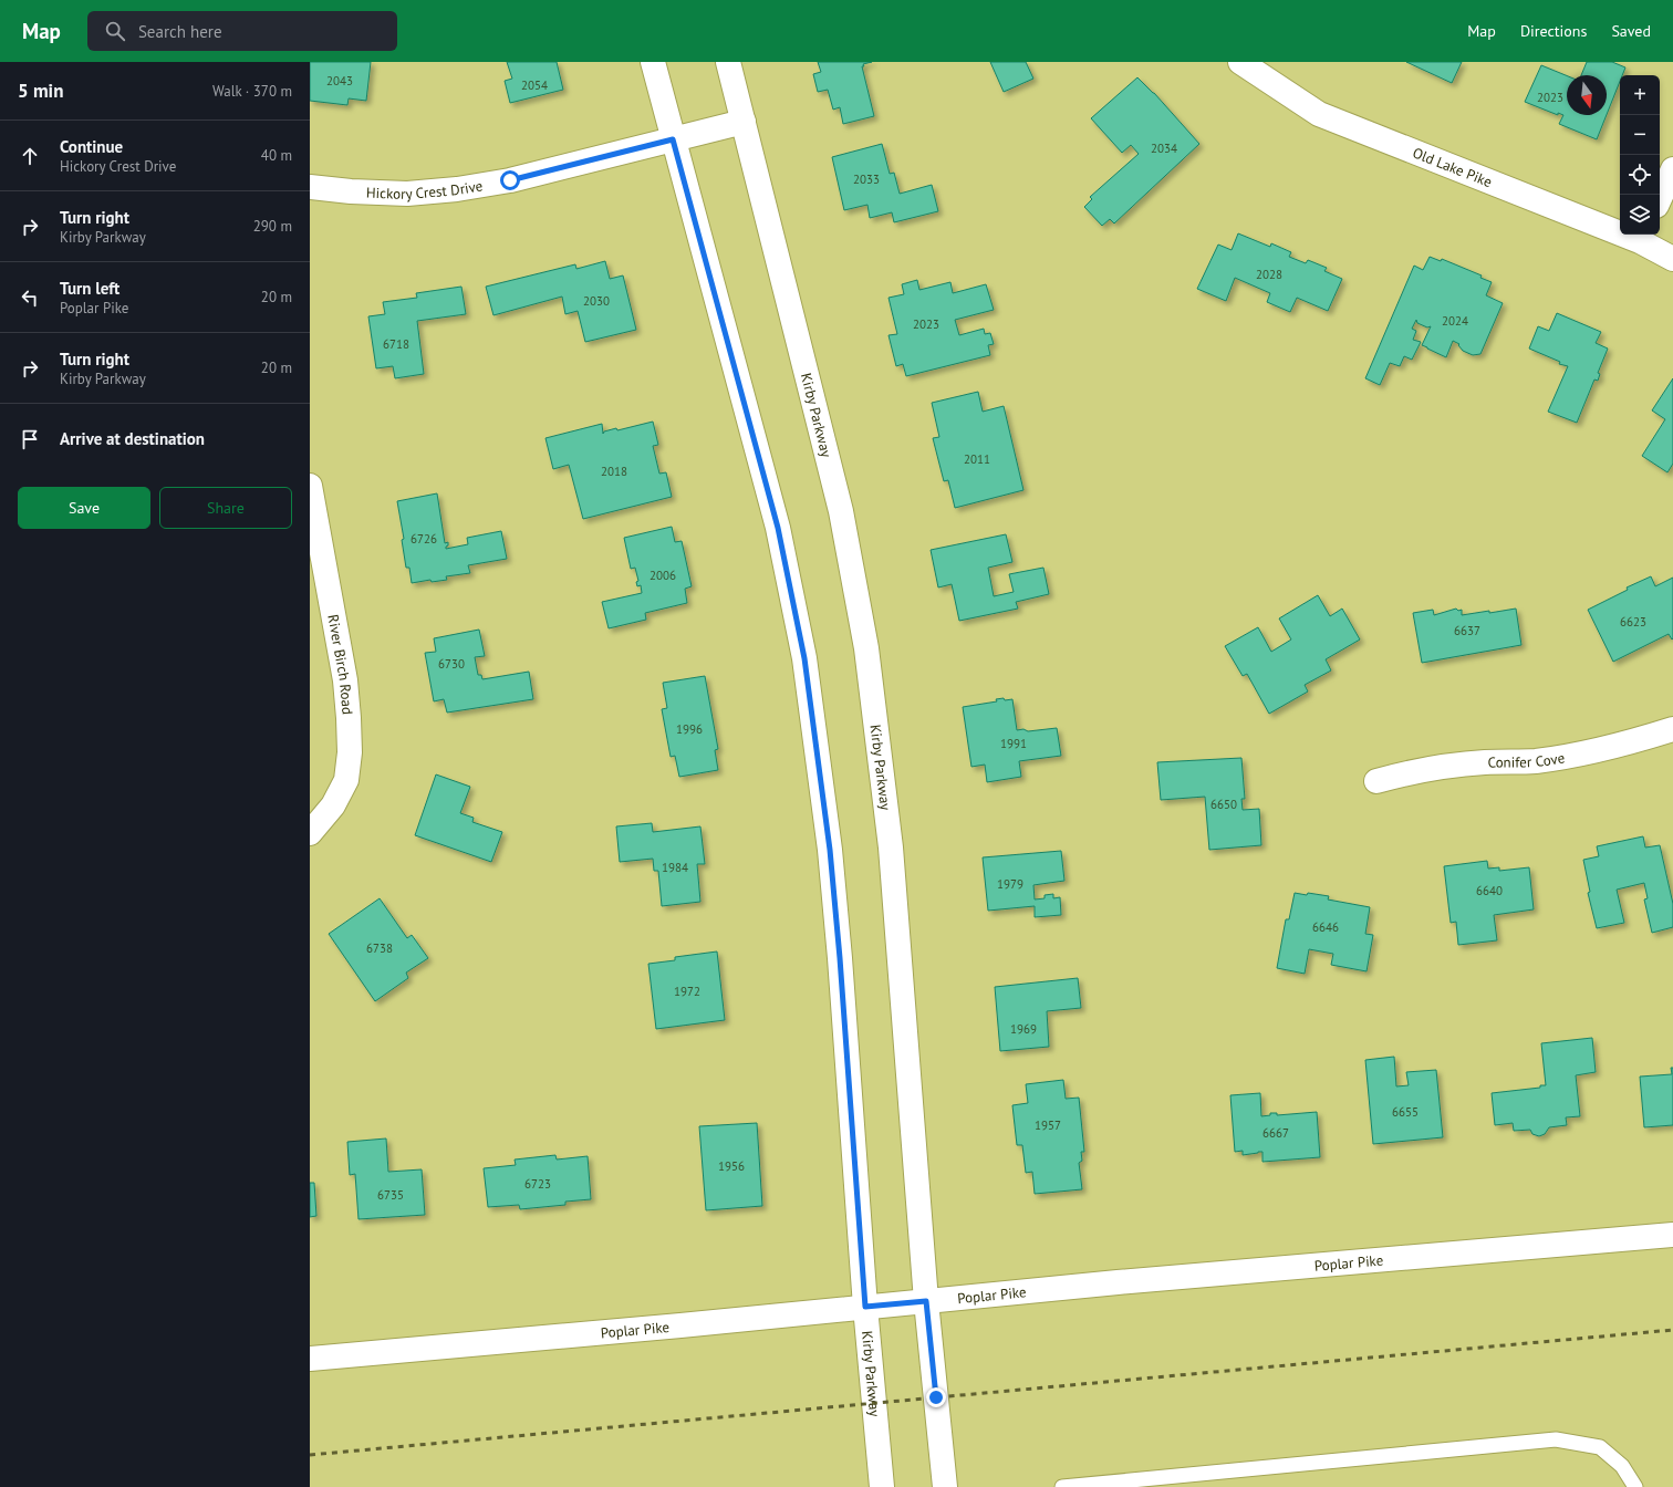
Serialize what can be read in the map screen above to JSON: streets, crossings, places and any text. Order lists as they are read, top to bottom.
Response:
{
  "streets": {
    "main road": [
      "Old Lake Pike",
      "Hickory Crest Drive",
      "Kirby Parkway",
      "River Birch Road",
      "Conifer Cove",
      "Poplar Pike"
    ]
  },
  "crossings": [
    ["Hickory Crest Drive", "Kirby Parkway"],
    ["Kirby Parkway", "Poplar Pike"]
  ],
  "house_numbers": [
    "2043",
    "2054",
    "2023",
    "2034",
    "2033",
    "2028",
    "2030",
    "2024",
    "2023",
    "6718",
    "2011",
    "2018",
    "6726",
    "2006",
    "6623",
    "6637",
    "6730",
    "1996",
    "1991",
    "6650",
    "1984",
    "1979",
    "6640",
    "6646",
    "6738",
    "1972",
    "1969",
    "6655",
    "1957",
    "6667",
    "1956",
    "6723",
    "6735"
  ],
  "north": "bottom",
  "page": {
    "header": "Map",
    "search": "Search here",
    "nav": ["Map", "Directions", "Saved"],
    "heading": ["5 min", "Walk · 370 m"],
    "map_buttons": ["+", "−"],
    "list": [
      ["Continue", "Hickory Crest Drive", "40 m"],
      ["Turn right", "Kirby Parkway", "290 m"],
      ["Turn left", "Poplar Pike", "20 m"],
      ["Turn right", "Kirby Parkway", "20 m"],
      "Arrive at destination"
    ],
    "buttons": ["Save", "Share"]
  }
}
